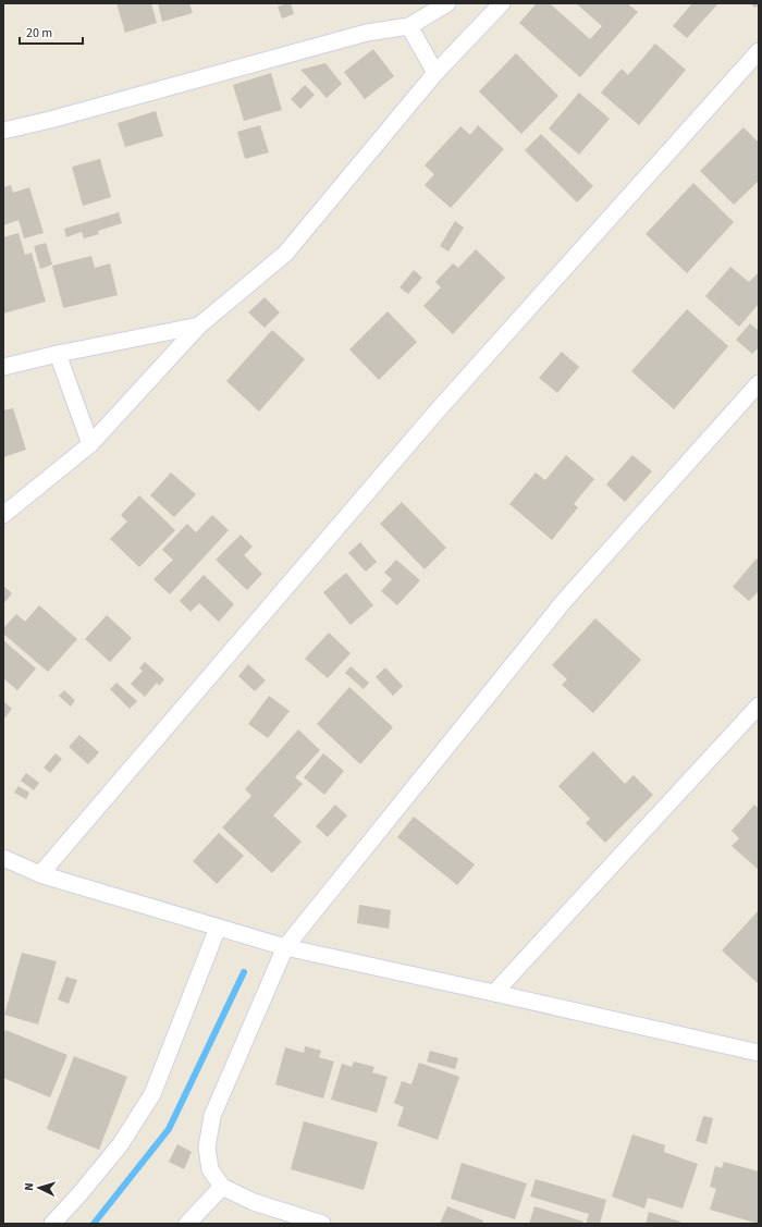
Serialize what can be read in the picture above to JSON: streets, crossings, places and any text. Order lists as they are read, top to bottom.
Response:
{
  "scale_bar": "20 m",
  "north": "left"
}
